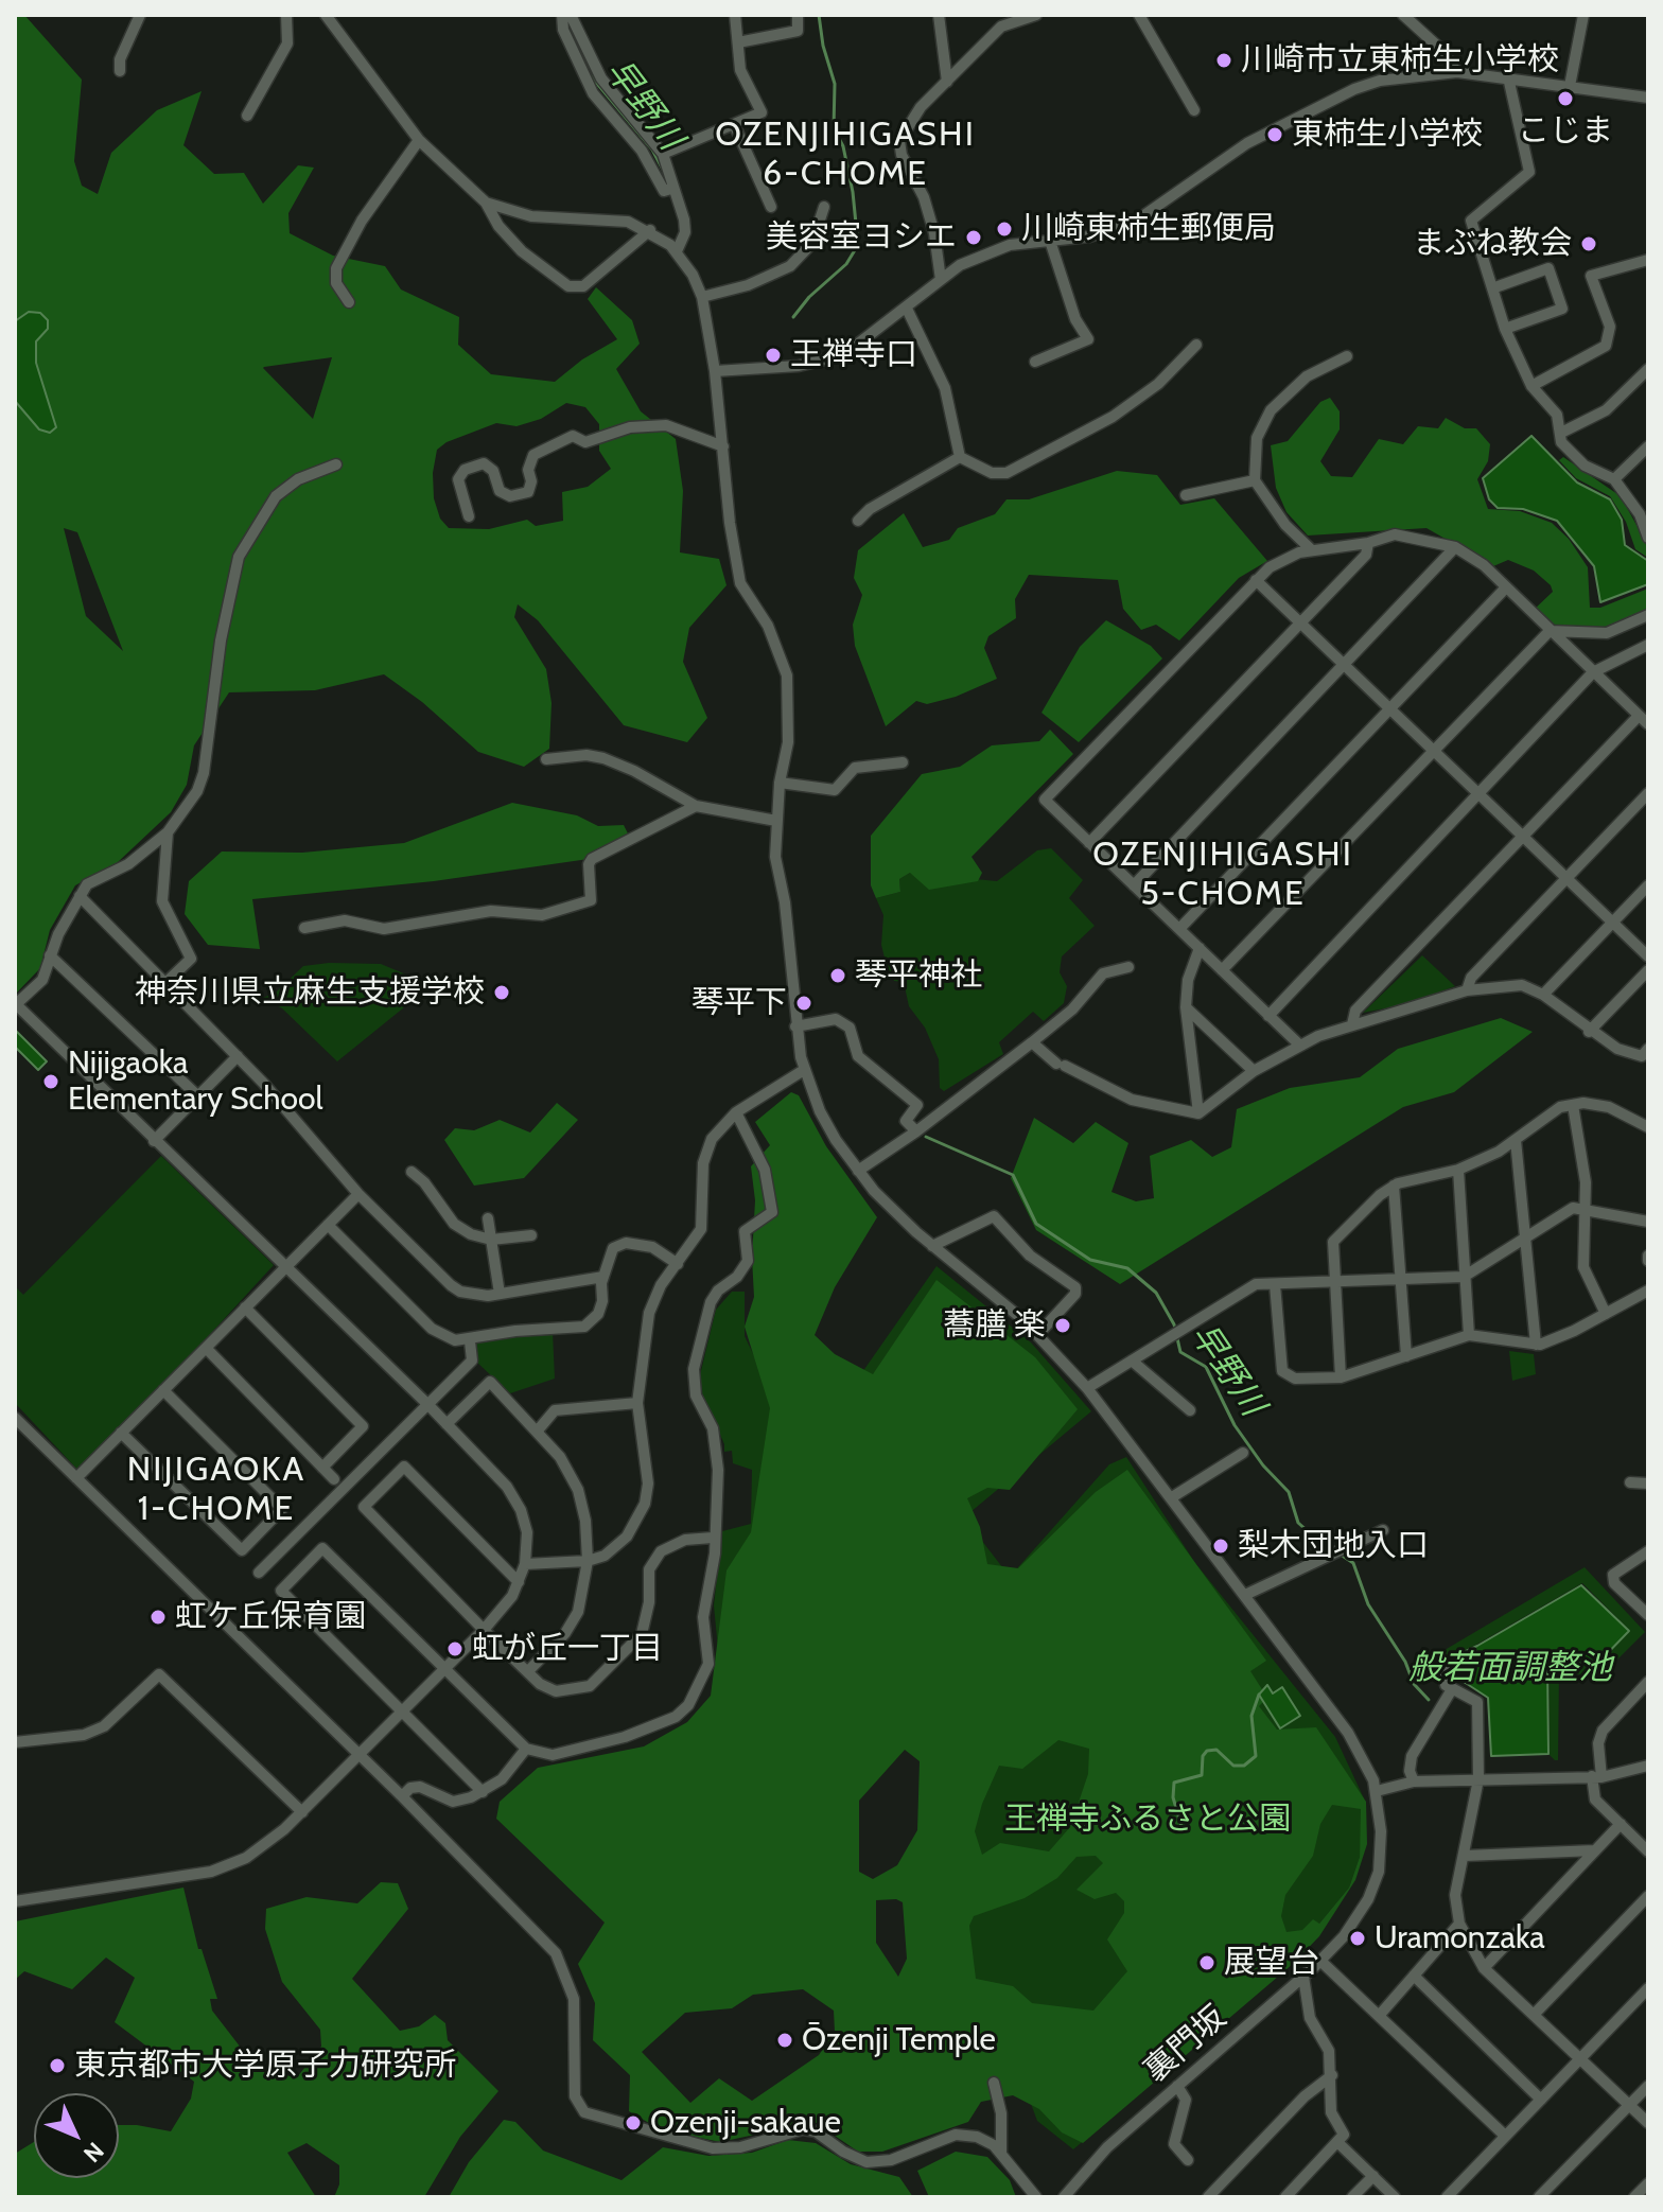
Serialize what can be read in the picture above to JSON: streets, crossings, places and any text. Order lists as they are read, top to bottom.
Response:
{
  "streets": {
    "street": ["裏門坂"]
  },
  "districts": ["OZENJIHIGASHI 6-CHOME", "OZENJIHIGASHI 5-CHOME", "NIJIGAOKA 1-CHOME"],
  "water": ["早野川", "般若面調整池"],
  "parks": ["王禅寺ふるさと公園"],
  "places": [
    "川崎市立東柿生小学校",
    "こじま",
    "東柿生小学校",
    "川崎東柿生郵便局",
    "美容室ヨシエ",
    "まぶね教会",
    "王禅寺口",
    "琴平神社",
    "神奈川県立麻生支援学校",
    "琴平下",
    "Nijigaoka Elementary School",
    "蕎膳 楽",
    "梨木団地入口",
    "虹ケ丘保育園",
    "虹が丘一丁目",
    "Uramonzaka",
    "展望台",
    "Ōzenji Temple",
    "東京都市大学原子力研究所",
    "Ozenji-sakaue"
  ],
  "north": "bottom right"
}
